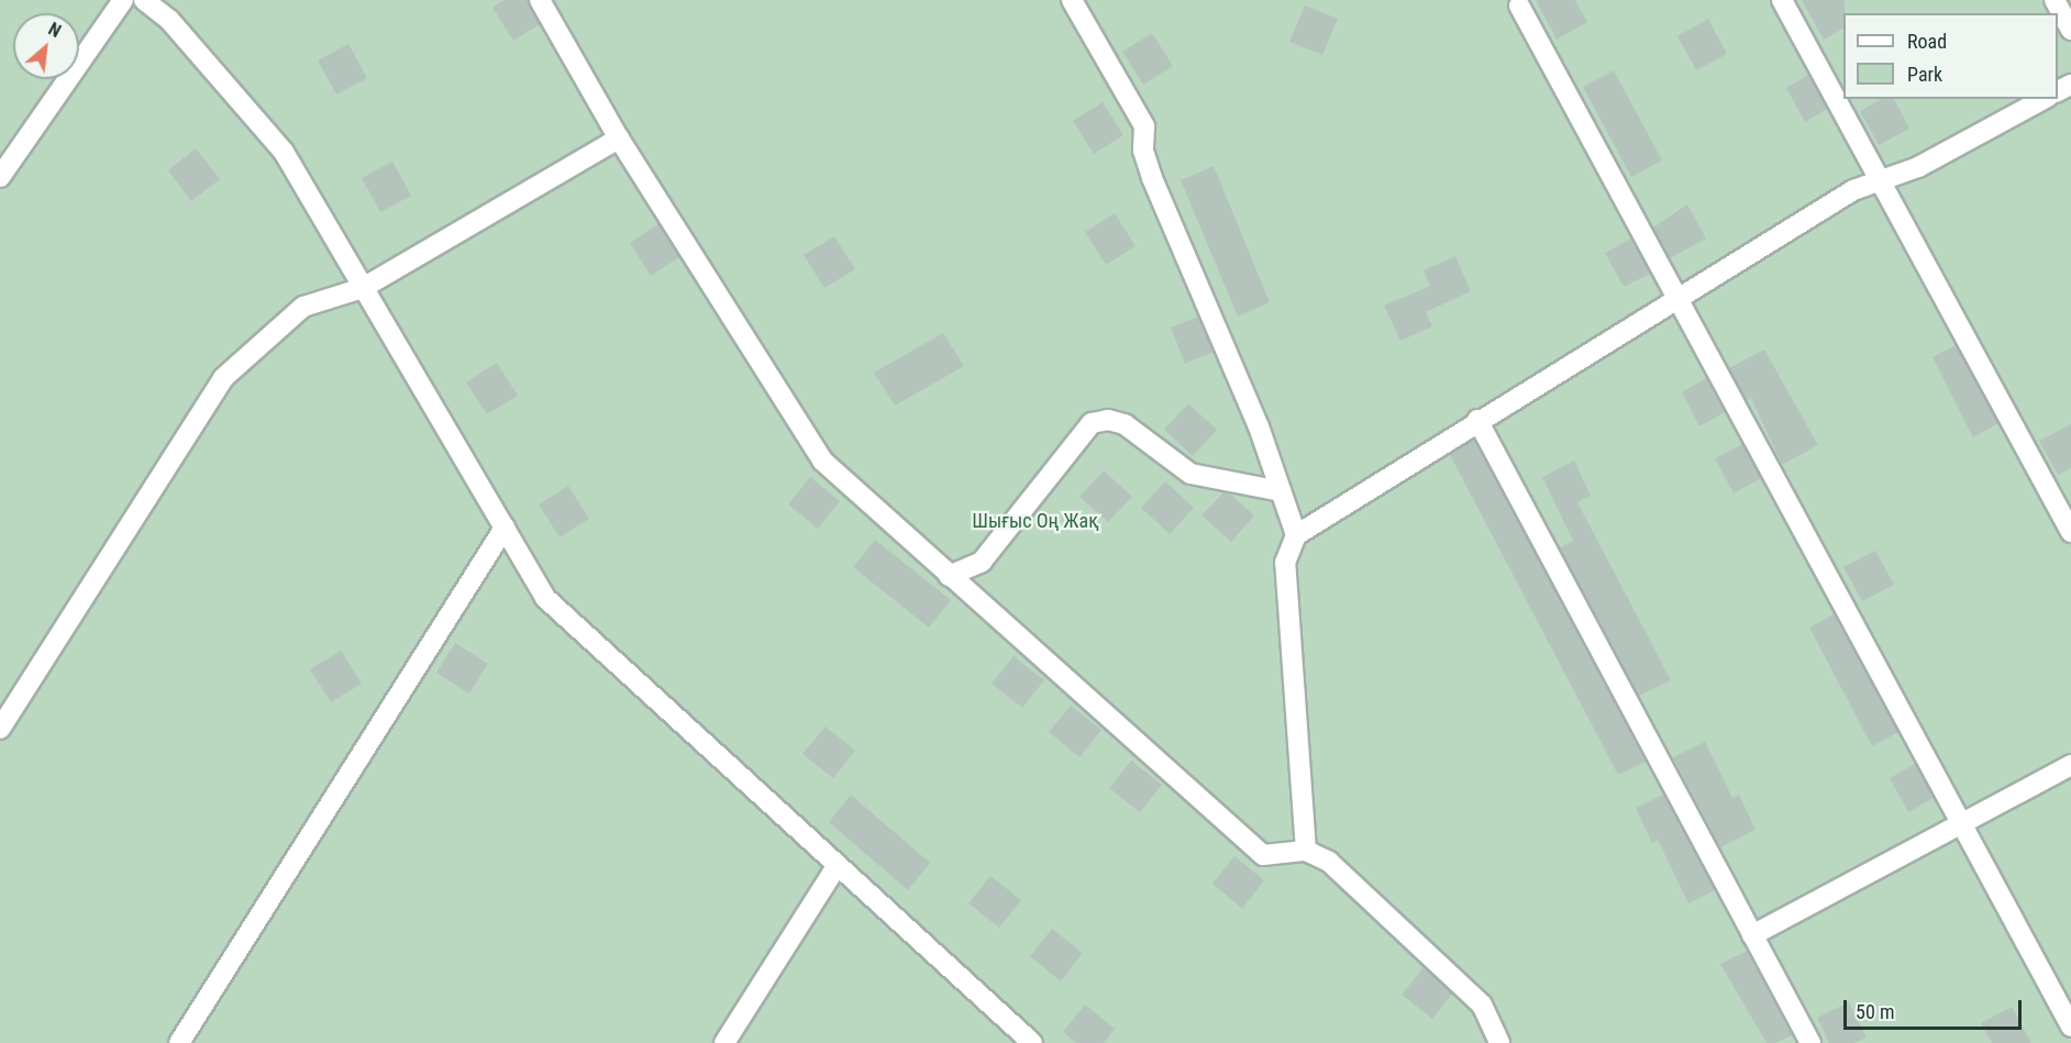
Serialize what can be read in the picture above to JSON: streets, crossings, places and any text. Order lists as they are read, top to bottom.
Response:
{
  "parks": ["Шығыс Оң Жақ"],
  "legend": ["Road", "Park"],
  "scale_bar": "50 m",
  "north": "top right"
}
